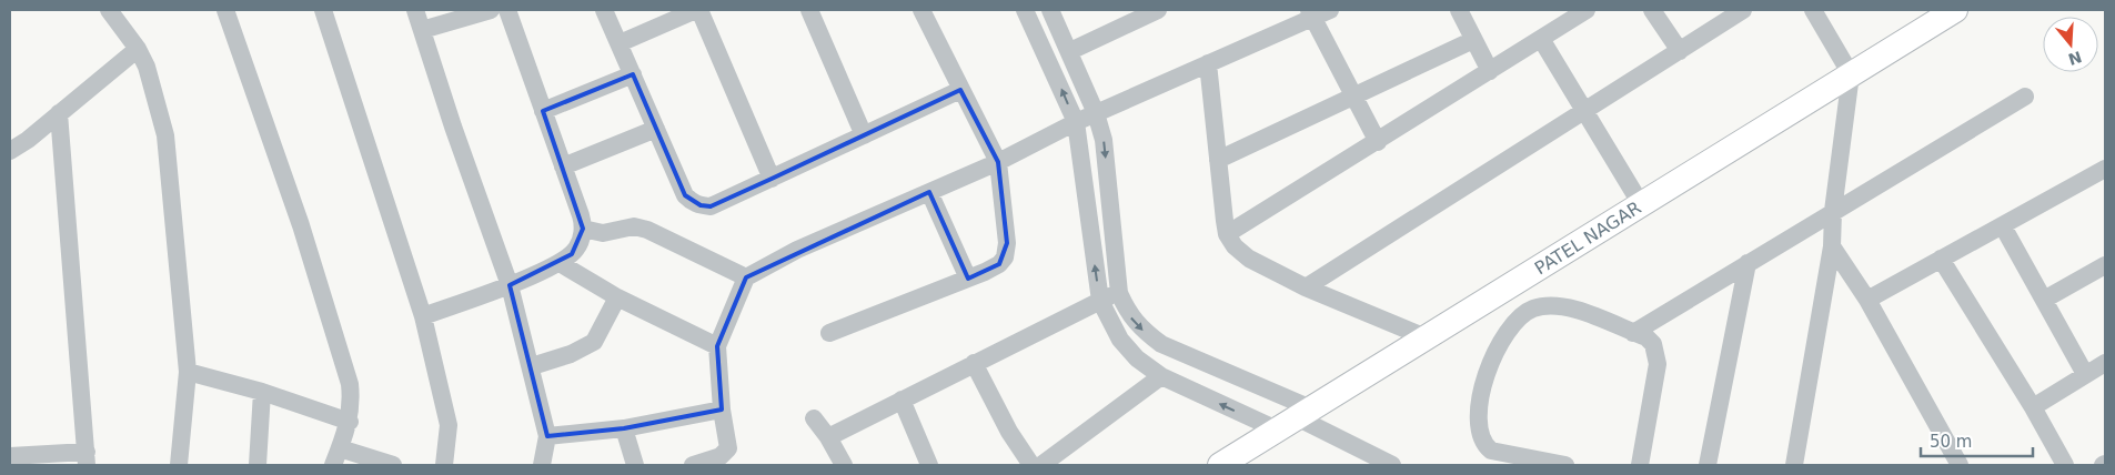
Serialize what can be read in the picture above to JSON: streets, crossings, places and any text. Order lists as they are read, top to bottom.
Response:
{
  "streets": {
    "street": ["PATEL NAGAR"]
  },
  "scale_bar": "50 m",
  "north": "bottom"
}
